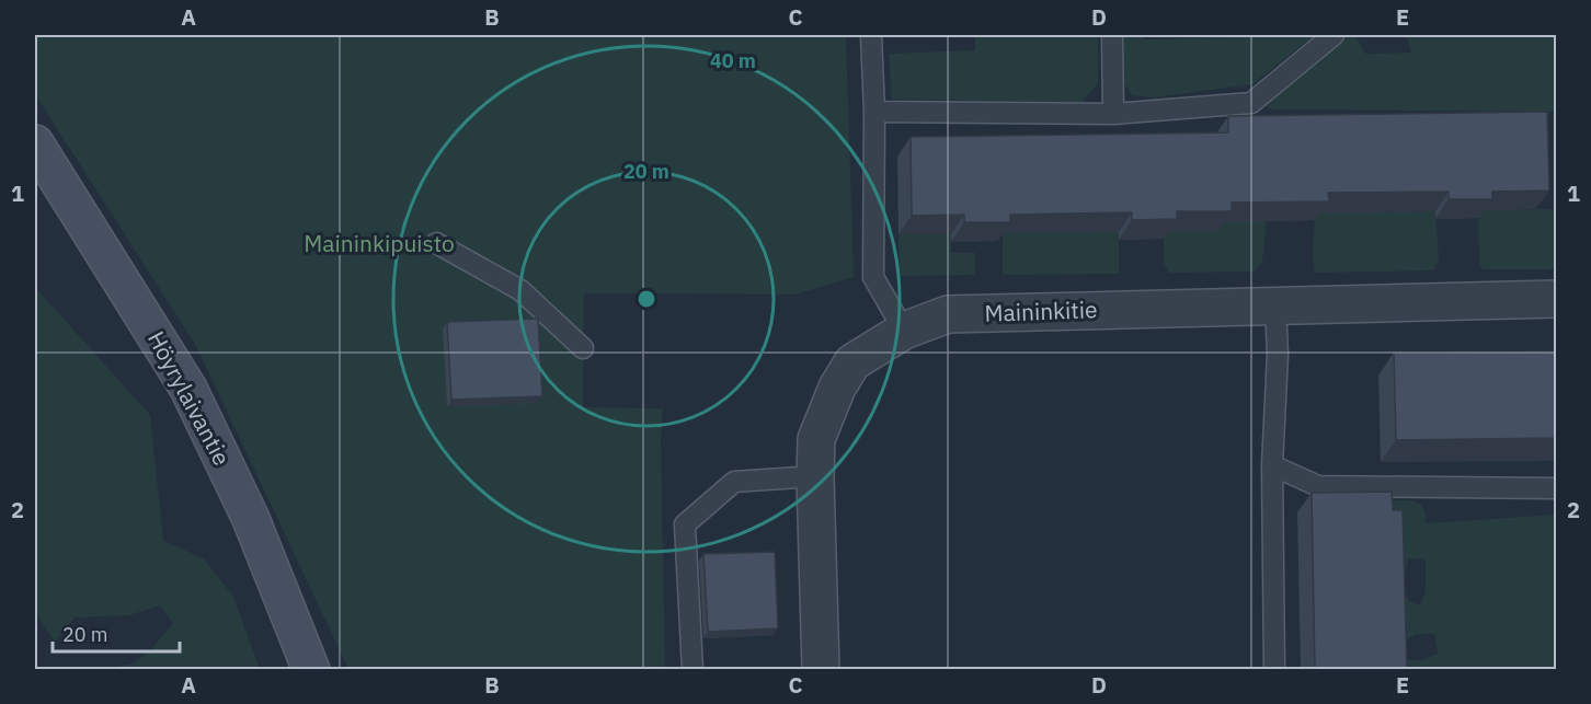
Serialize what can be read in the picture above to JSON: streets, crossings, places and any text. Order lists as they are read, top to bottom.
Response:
{
  "streets": {
    "main road": ["Höyrylaivantie"],
    "street": ["Maininkitie"]
  },
  "parks": ["Maininkipuisto"],
  "scale_bar": "20 m",
  "grid": {
    "columns": [
      "A",
      "B",
      "C",
      "D",
      "E"
    ],
    "rows": ["1", "2"]
  },
  "rings": ["40 m", "20 m"]
}
